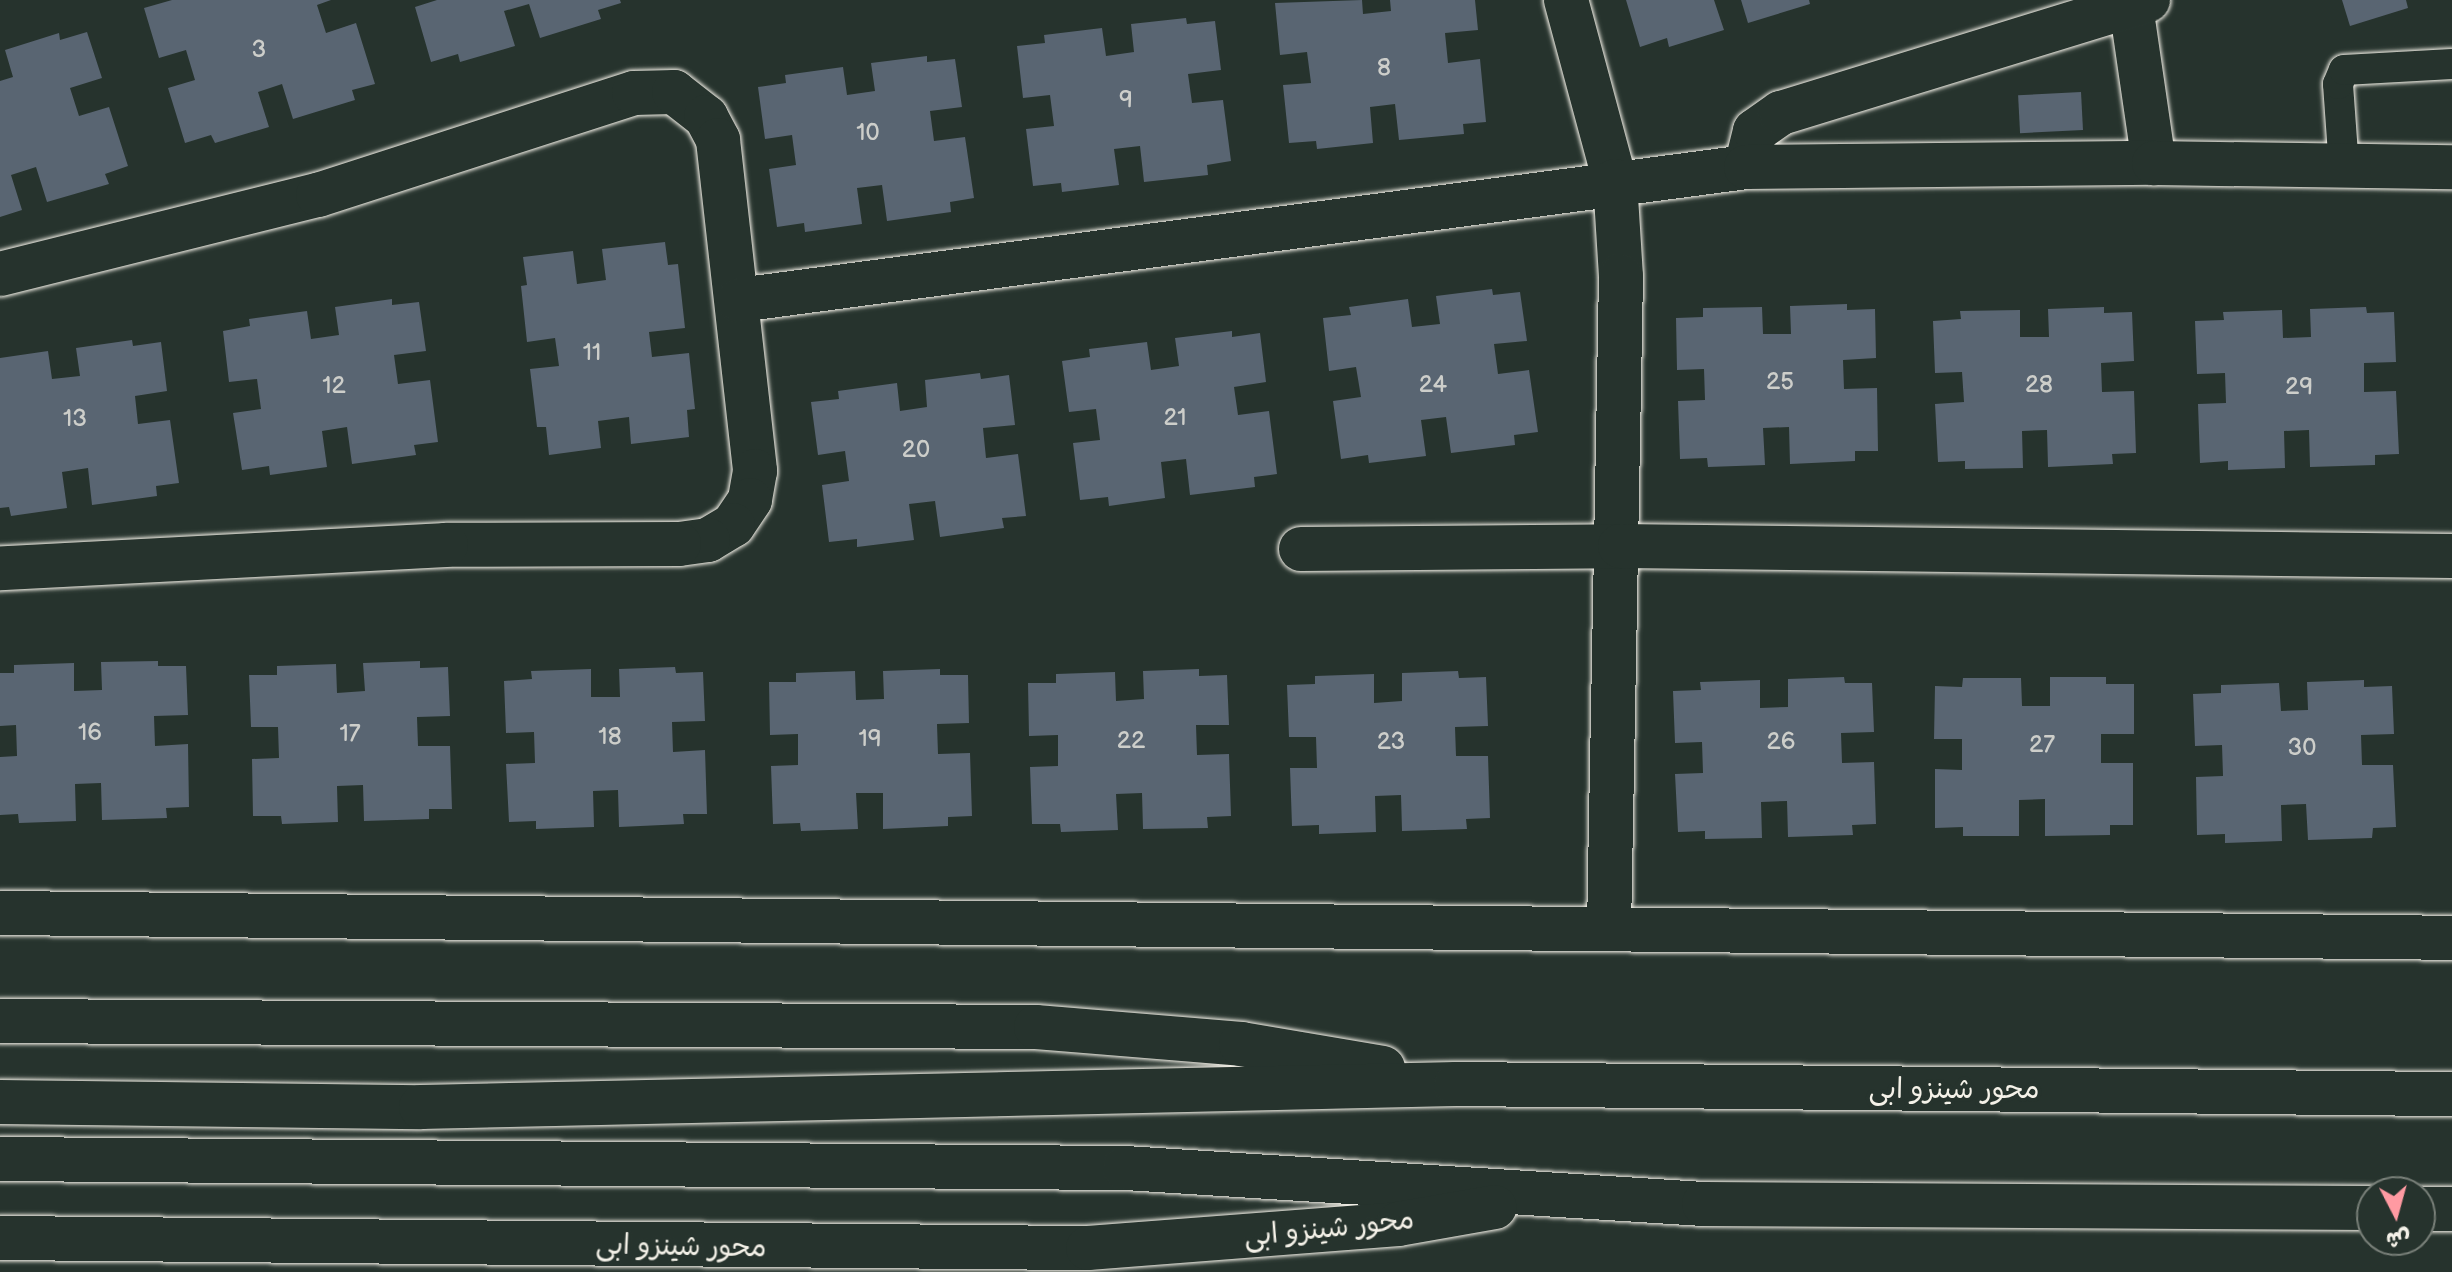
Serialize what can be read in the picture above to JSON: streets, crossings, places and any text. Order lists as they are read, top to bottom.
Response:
{
  "streets": {
    "street": ["محور شينزو ابى"]
  },
  "house_numbers": [
    "3",
    "8",
    "9",
    "10",
    "11",
    "25",
    "24",
    "28",
    "12",
    "29",
    "21",
    "13",
    "20",
    "16",
    "17",
    "18",
    "19",
    "22",
    "23",
    "26",
    "27",
    "30"
  ],
  "north": "bottom"
}
